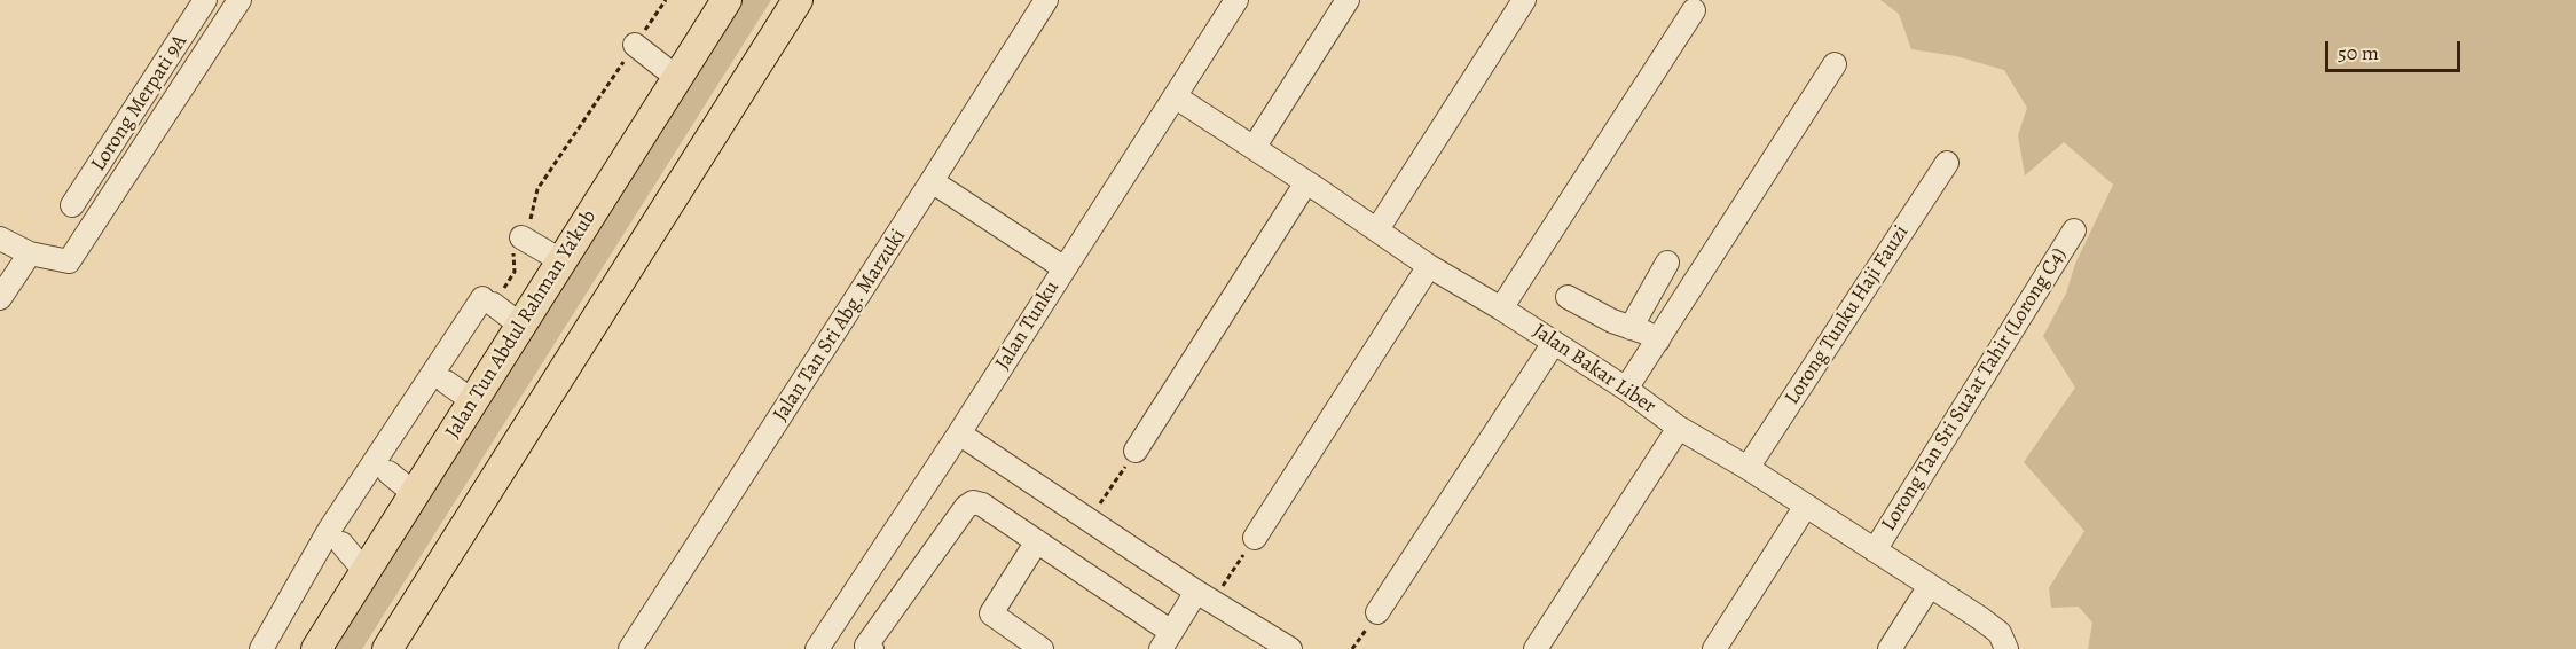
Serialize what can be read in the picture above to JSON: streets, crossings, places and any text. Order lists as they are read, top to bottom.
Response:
{
  "streets": {
    "main road": ["Jalan Tun Abdul Rahman Ya'kub"],
    "street": [
      "Lorong Merpati 9A",
      "Lorong Tunku Haji Fauzi",
      "Jalan Tan Sri Abg. Marzuki",
      "Jalan Tunku",
      "Jalan Bakar Liber",
      "Lorong Tan Sri Sua'at Tahir (Lorong C4)"
    ]
  },
  "crossings": [
    ["Lorong Tunku Haji Fauzi", "Jalan Bakar Liber"],
    ["Jalan Tunku", "Jalan Bakar Liber"],
    ["Jalan Bakar Liber", "Lorong Tan Sri Sua'at Tahir (Lorong C4)"]
  ],
  "scale_bar": "50 m"
}
